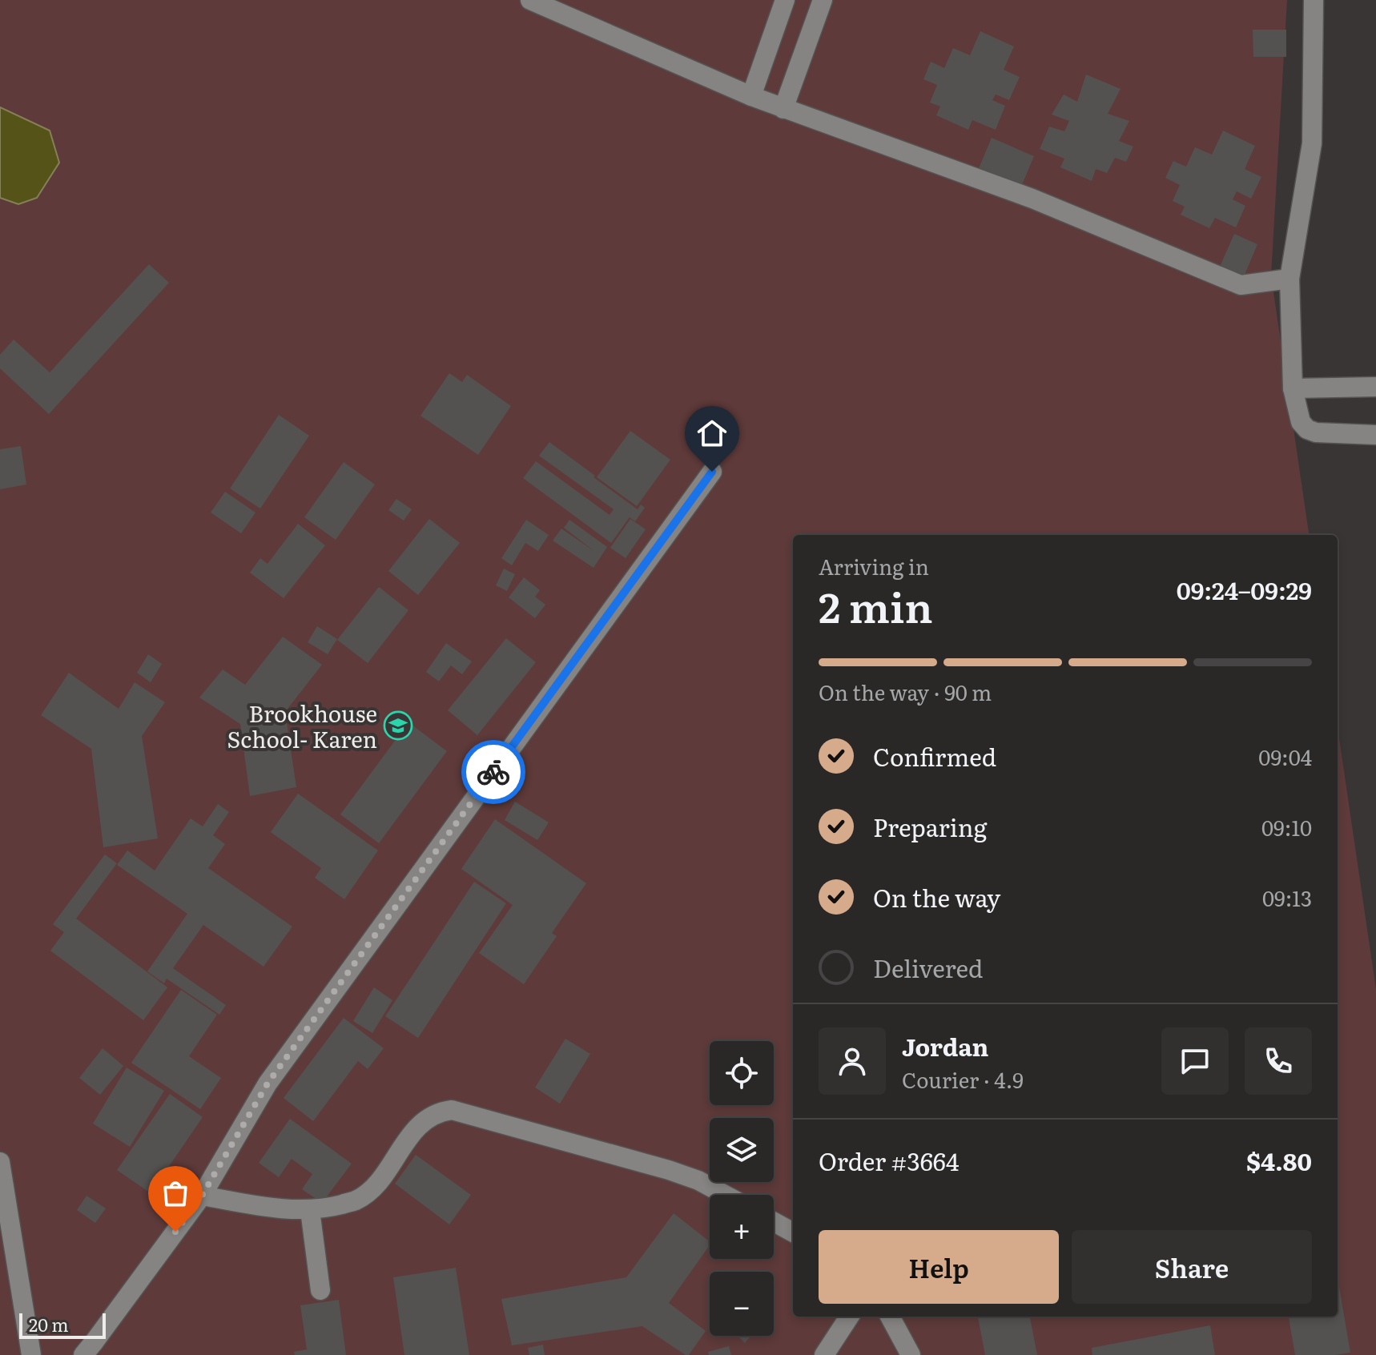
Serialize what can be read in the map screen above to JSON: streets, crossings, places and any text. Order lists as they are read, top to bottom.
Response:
{
  "places": {
    "school or university": ["Brookhouse School- Karen"]
  },
  "scale_bar": "20 m",
  "page": {
    "heading": ["2 min", "Arriving in", "09:24–09:29"],
    "panel": [
      "Jordan",
      "Courier · 4.9",
      "Order #3664",
      "$4.80"
    ],
    "bar": "On the way · 90 m",
    "list": [
      ["Confirmed", "09:04"],
      ["Preparing", "09:10"],
      ["On the way", "09:13"],
      "Delivered"
    ],
    "map_buttons": ["+", "−"],
    "buttons": ["Help", "Share"],
    "scale": "20 m"
  }
}
